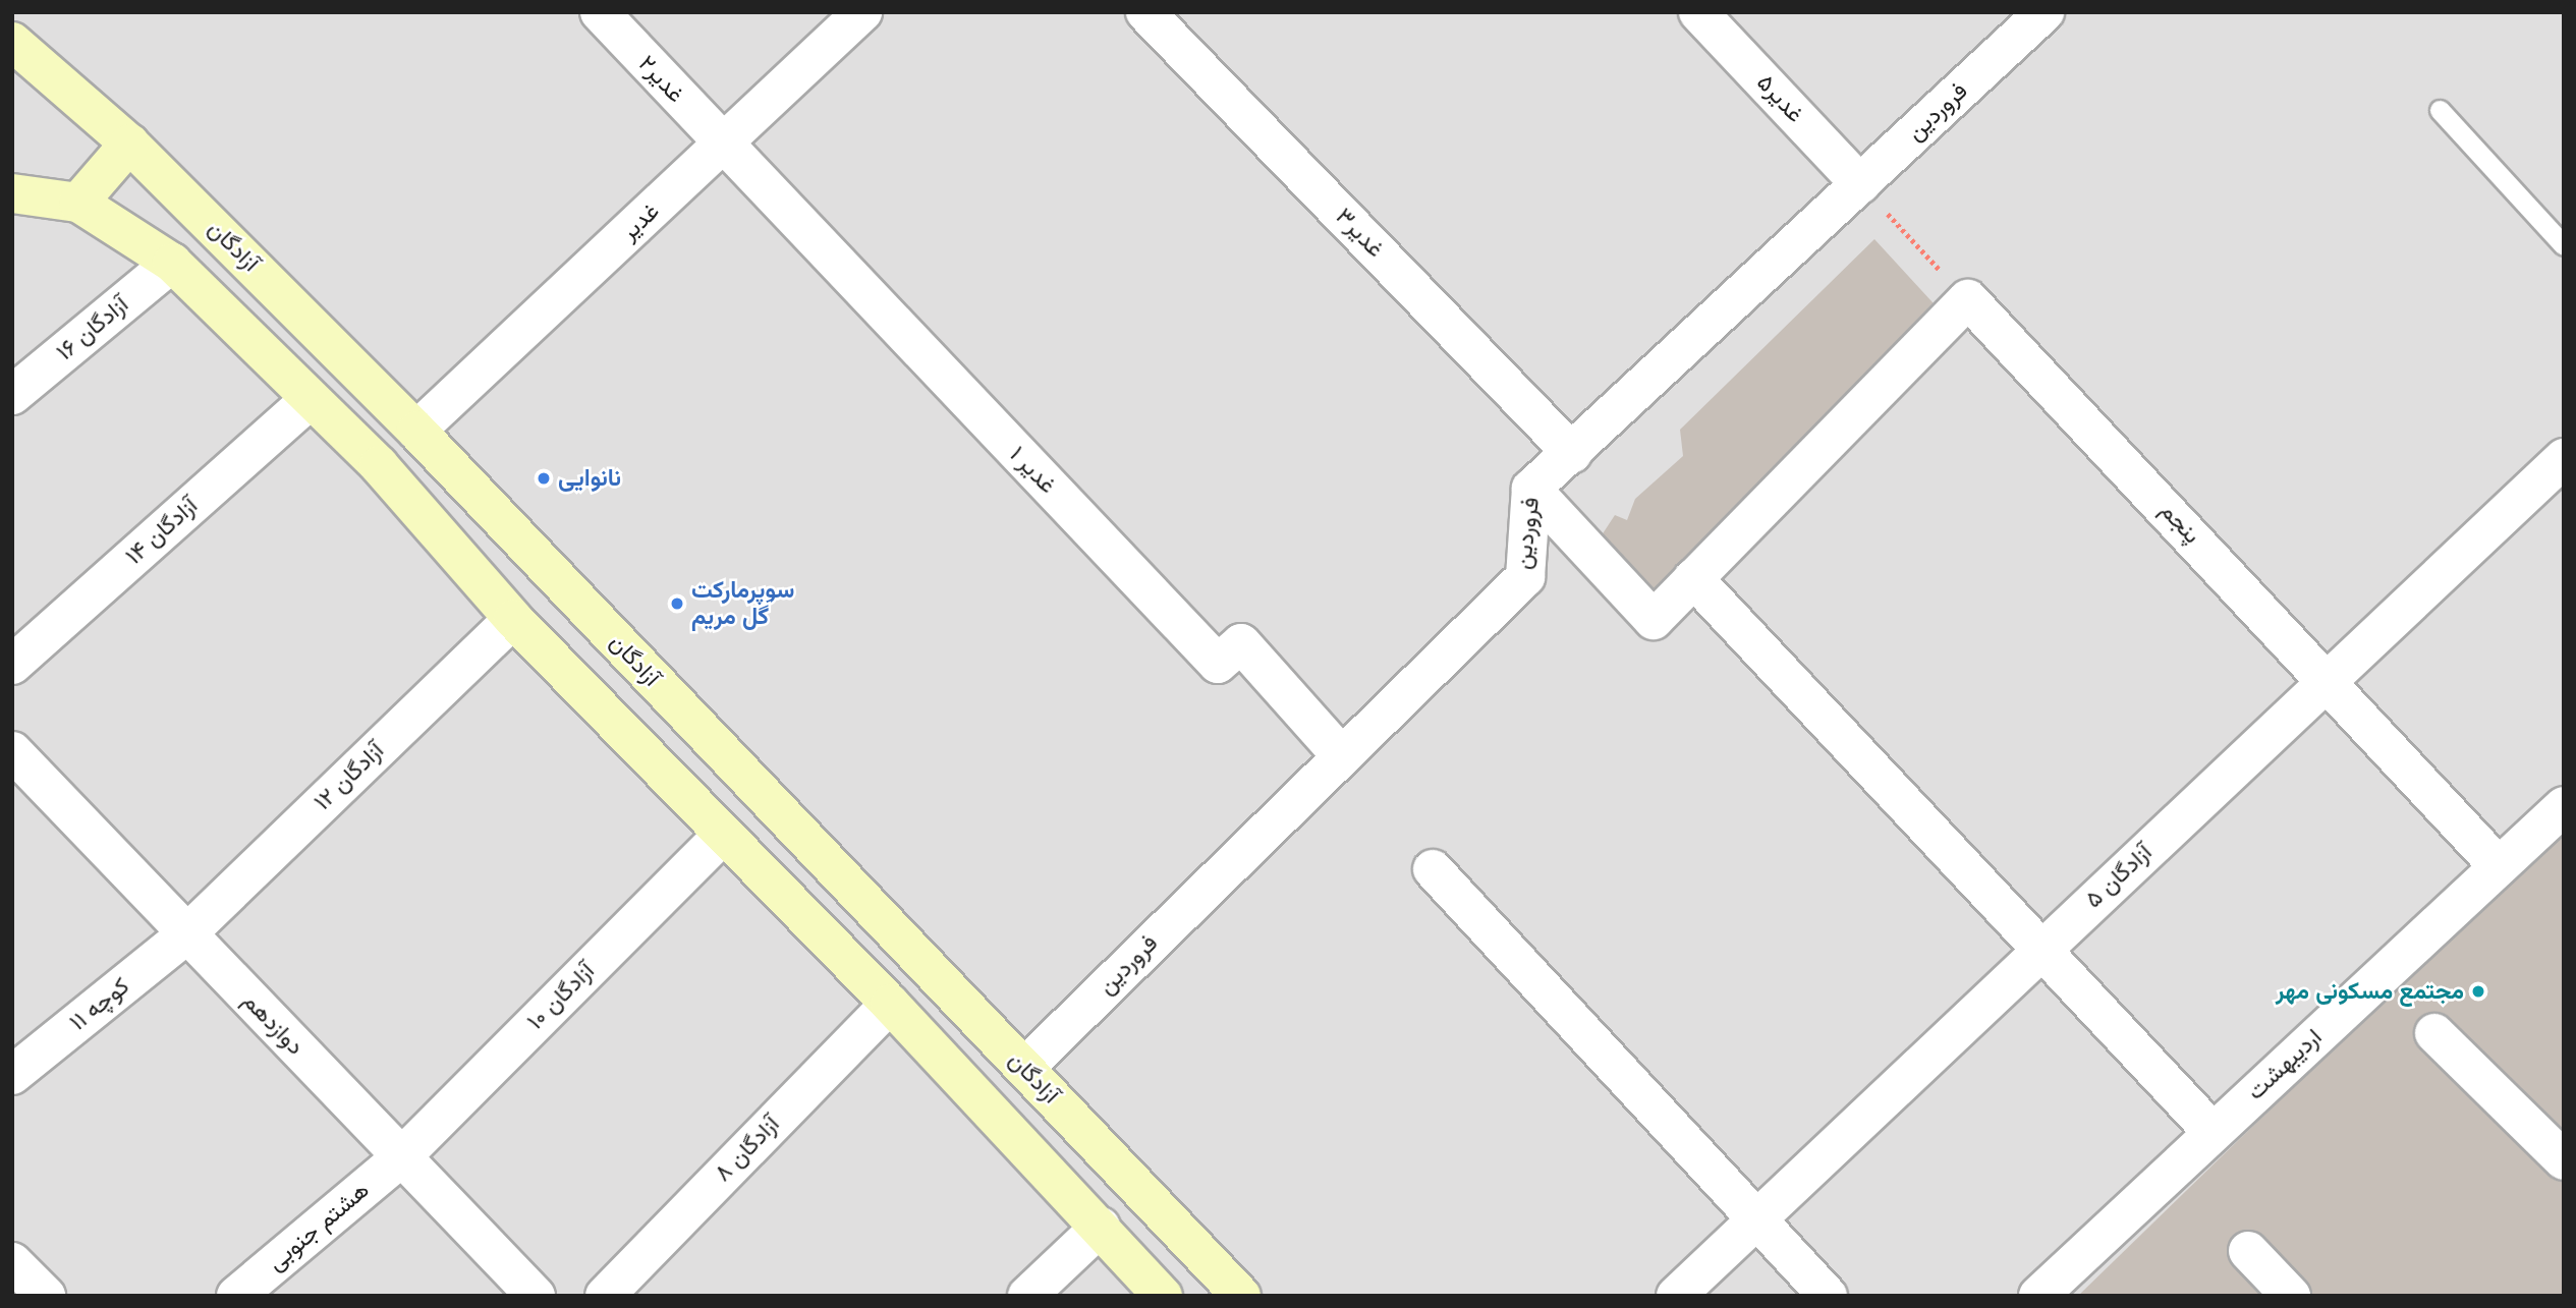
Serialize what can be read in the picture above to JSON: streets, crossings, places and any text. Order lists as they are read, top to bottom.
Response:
{
  "streets": {
    "main road": ["آزادگان"],
    "street": [
      "غدیر۲",
      "غدیر۵",
      "فروردین",
      "غدیر",
      "غدیر۳",
      "آزادگان ۱۶",
      "غدیر ۱",
      "پنجم",
      "آزادگان ۱۴",
      "آزادگان ۱۲",
      "آزادگان ۵",
      "آزادگان ۱۰",
      "کوچه ۱۱",
      "دوازدهم",
      "اردیبهشت",
      "آزادگان ۸",
      "هشتم جنوبی"
    ]
  },
  "crossings": [
    ["غدیر۲", "غدیر"],
    ["غدیر۲", "غدیر ۱"],
    ["غدیر۵", "فروردین"],
    ["فروردین", "غدیر۳"],
    ["فروردین", "آزادگان"],
    ["فروردین", "غدیر ۱"],
    ["غدیر", "آزادگان"],
    ["غدیر", "غدیر ۱"],
    ["پنجم", "آزادگان ۵"],
    ["پنجم", "اردیبهشت"],
    ["آزادگان ۱۲", "کوچه ۱۱"],
    ["آزادگان ۱۲", "دوازدهم"],
    ["آزادگان ۱۰", "دوازدهم"],
    ["آزادگان ۱۰", "هشتم جنوبی"],
    ["کوچه ۱۱", "دوازدهم"],
    ["دوازدهم", "هشتم جنوبی"]
  ],
  "places": ["نانوایی", "سوپرمارکت گل مریم", "مجتمع مسکونی مهر"]
}
